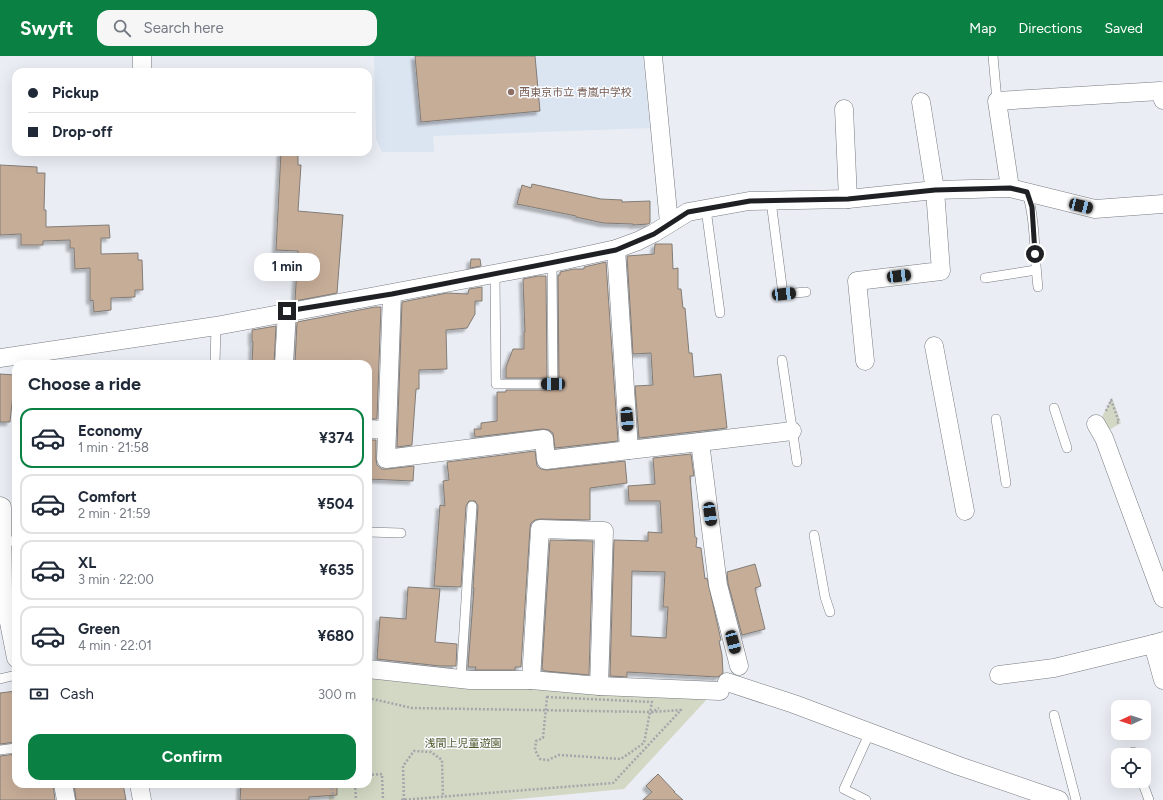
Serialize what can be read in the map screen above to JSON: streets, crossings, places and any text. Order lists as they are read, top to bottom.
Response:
{
  "parks": ["浅間上児童遊園"],
  "places": ["西東京市立 青嵐中学校"],
  "north": "left",
  "page": {
    "header": "Swyft",
    "search": "Search here",
    "nav": ["Map", "Directions", "Saved"],
    "banner": ["Pickup", "Drop-off"],
    "bubble": "1 min",
    "heading": "Choose a ride",
    "list": [
      {
        "name": "Economy",
        "note": "1 min · 21:58",
        "value": "¥374"
      },
      {
        "name": "Comfort",
        "note": "2 min · 21:59",
        "value": "¥504"
      },
      {
        "name": "XL",
        "note": "3 min · 22:00",
        "value": "¥635"
      },
      {
        "name": "Green",
        "note": "4 min · 22:01",
        "value": "¥680"
      }
    ],
    "pay": ["Cash", "300 m"],
    "buttons": "Confirm"
  }
}
